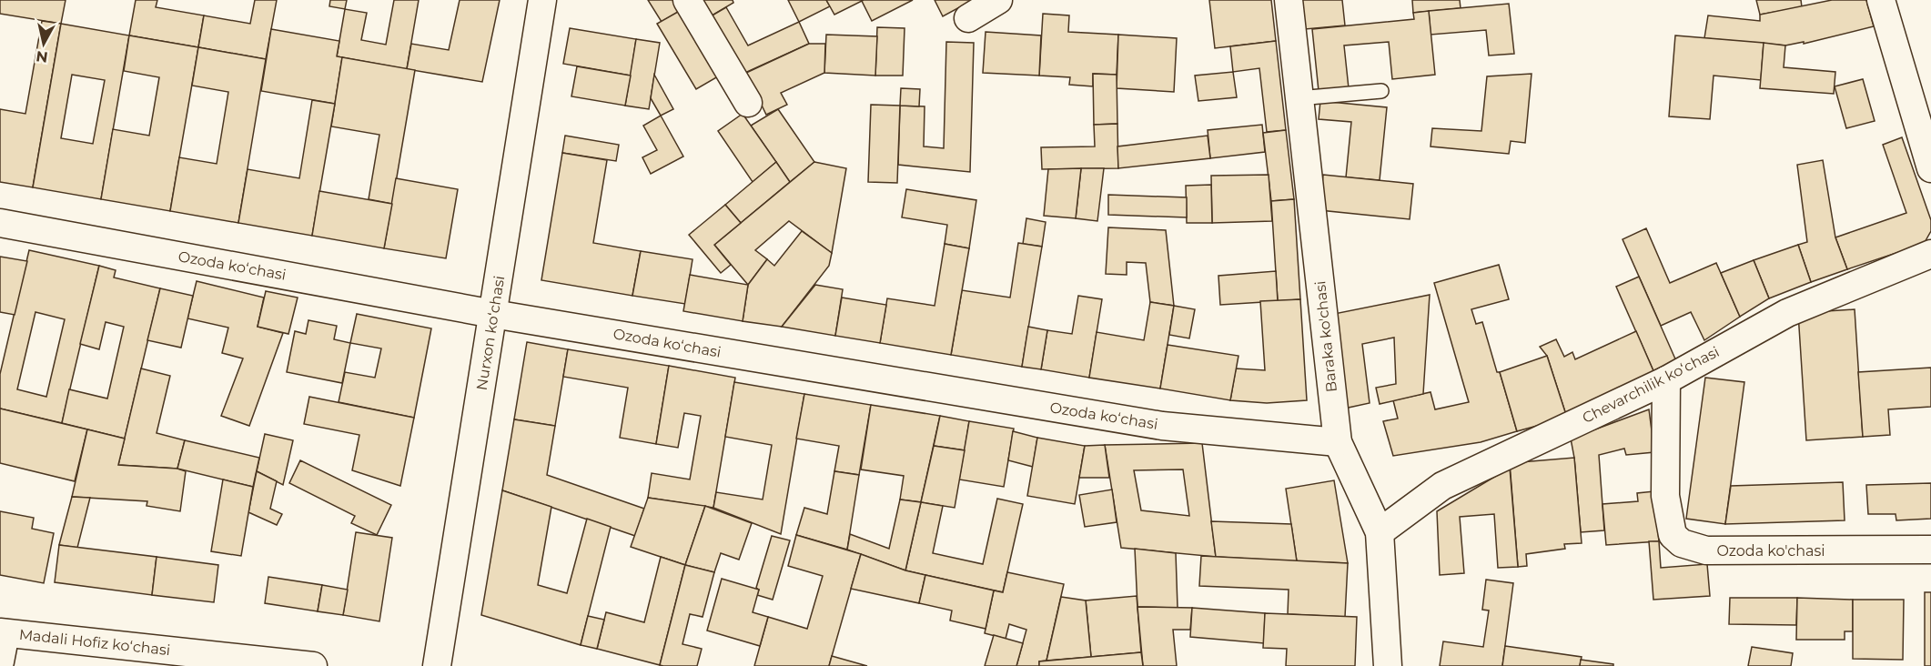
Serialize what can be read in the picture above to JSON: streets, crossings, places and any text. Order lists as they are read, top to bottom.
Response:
{
  "streets": {
    "street": [
      "Ozoda koʻchasi",
      "Nurxon koʻchasi",
      "Baraka ko'chasi",
      "Chevarchilik koʻchasi",
      "Ozoda ko'chasi",
      "Madali Hofiz koʻchasi"
    ]
  },
  "crossings": [
    ["Ozoda koʻchasi", "Nurxon koʻchasi"],
    ["Ozoda koʻchasi", "Baraka ko'chasi"],
    ["Baraka ko'chasi", "Chevarchilik koʻchasi"],
    ["Chevarchilik koʻchasi", "Ozoda ko'chasi"]
  ],
  "north": "bottom"
}
